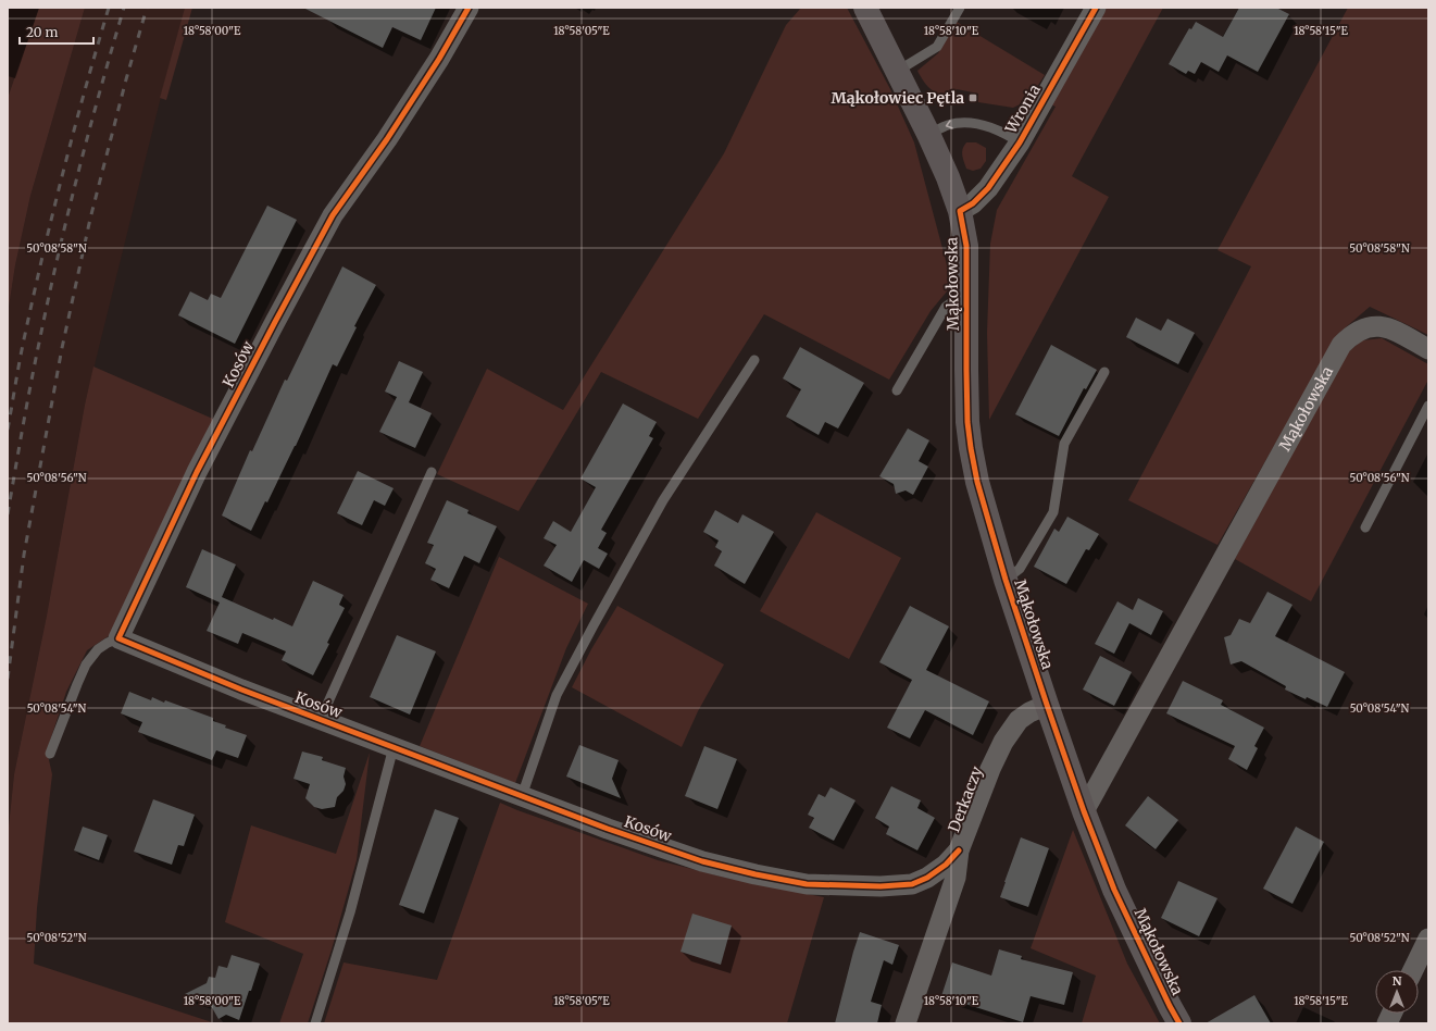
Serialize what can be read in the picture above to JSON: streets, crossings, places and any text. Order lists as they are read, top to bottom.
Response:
{
  "streets": {
    "street": [
      "Wronia",
      "Mąkołowska",
      "Kosów",
      "Derkaczy"
    ]
  },
  "crossings": [
    ["Wronia", "Mąkołowska"],
    ["Mąkołowska", "Derkaczy"],
    ["Kosów", "Derkaczy"]
  ],
  "places": {
    "transit": ["Mąkołowiec Pętla"]
  },
  "scale_bar": "20 m",
  "north": "top",
  "coordinates": [
    "18°58'00\"E",
    "18°58'05\"E",
    "18°58'10\"E",
    "18°58'15\"E",
    "50°08'58\"N",
    "50°08'56\"N",
    "50°08'54\"N",
    "50°08'52\"N"
  ]
}
